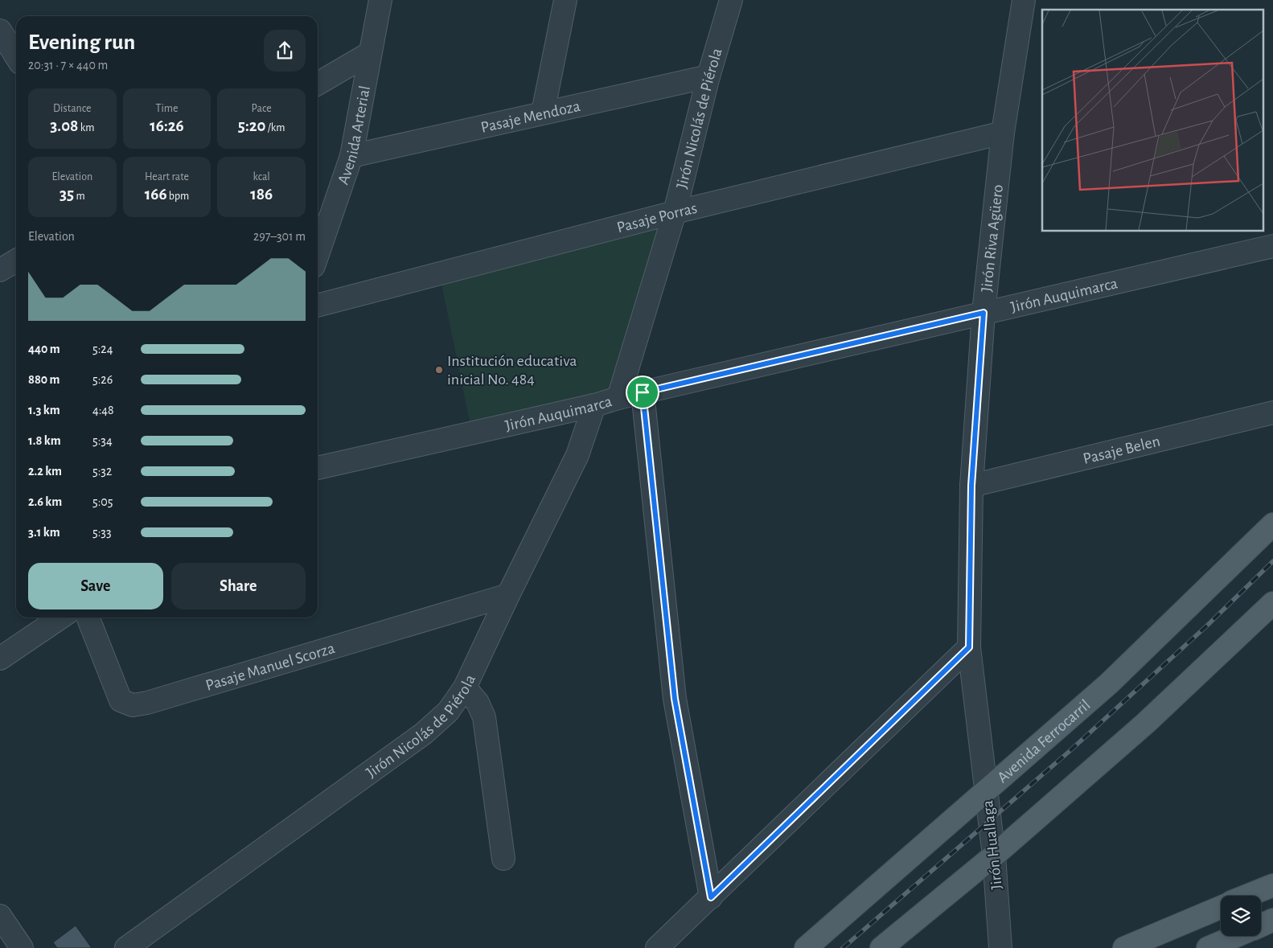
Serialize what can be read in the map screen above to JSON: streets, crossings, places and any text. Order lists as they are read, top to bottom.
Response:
{
  "streets": {
    "main road": ["Avenida Ferrocarril"],
    "street": [
      "Pasaje Mendoza",
      "Jirón Nicolás de Piérola",
      "Avenida Arterial",
      "Pasaje Porras",
      "Jirón Riva Agüero",
      "Jirón Auquimarca",
      "Pasaje Belen",
      "Pasaje Manuel Scorza",
      "Jirón Huallaga"
    ]
  },
  "crossings": [
    ["Pasaje Mendoza", "Jirón Nicolás de Piérola"],
    ["Pasaje Mendoza", "Avenida Arterial"],
    ["Jirón Nicolás de Piérola", "Pasaje Porras"],
    ["Jirón Nicolás de Piérola", "Jirón Auquimarca"],
    ["Jirón Nicolás de Piérola", "Pasaje Manuel Scorza"],
    ["Pasaje Porras", "Jirón Riva Agüero"],
    ["Jirón Riva Agüero", "Jirón Auquimarca"],
    ["Jirón Riva Agüero", "Pasaje Belen"],
    ["Jirón Riva Agüero", "Jirón Huallaga"],
    ["Avenida Ferrocarril", "Jirón Huallaga"]
  ],
  "places": ["Institución educativa inicial No. 484"],
  "page": {
    "heading": ["Evening run", "20:31 · 7 × 440 m"],
    "stats": [
      ["Distance", "3.08 km"],
      ["Time", "16:26"],
      ["Pace", "5:20 /km"],
      ["Elevation", "35 m"],
      ["Heart rate", "166 bpm"],
      ["kcal", "186"]
    ],
    "chart": ["Elevation", "297–301 m"],
    "list": [
      {
        "name": "440 m",
        "note": "5:24"
      },
      {
        "name": "880 m",
        "note": "5:26"
      },
      {
        "name": "1.3 km",
        "note": "4:48"
      },
      {
        "name": "1.8 km",
        "note": "5:34"
      },
      {
        "name": "2.2 km",
        "note": "5:32"
      },
      {
        "name": "2.6 km",
        "note": "5:05"
      },
      {
        "name": "3.1 km",
        "note": "5:33"
      }
    ],
    "buttons": ["Save", "Share"]
  }
}
